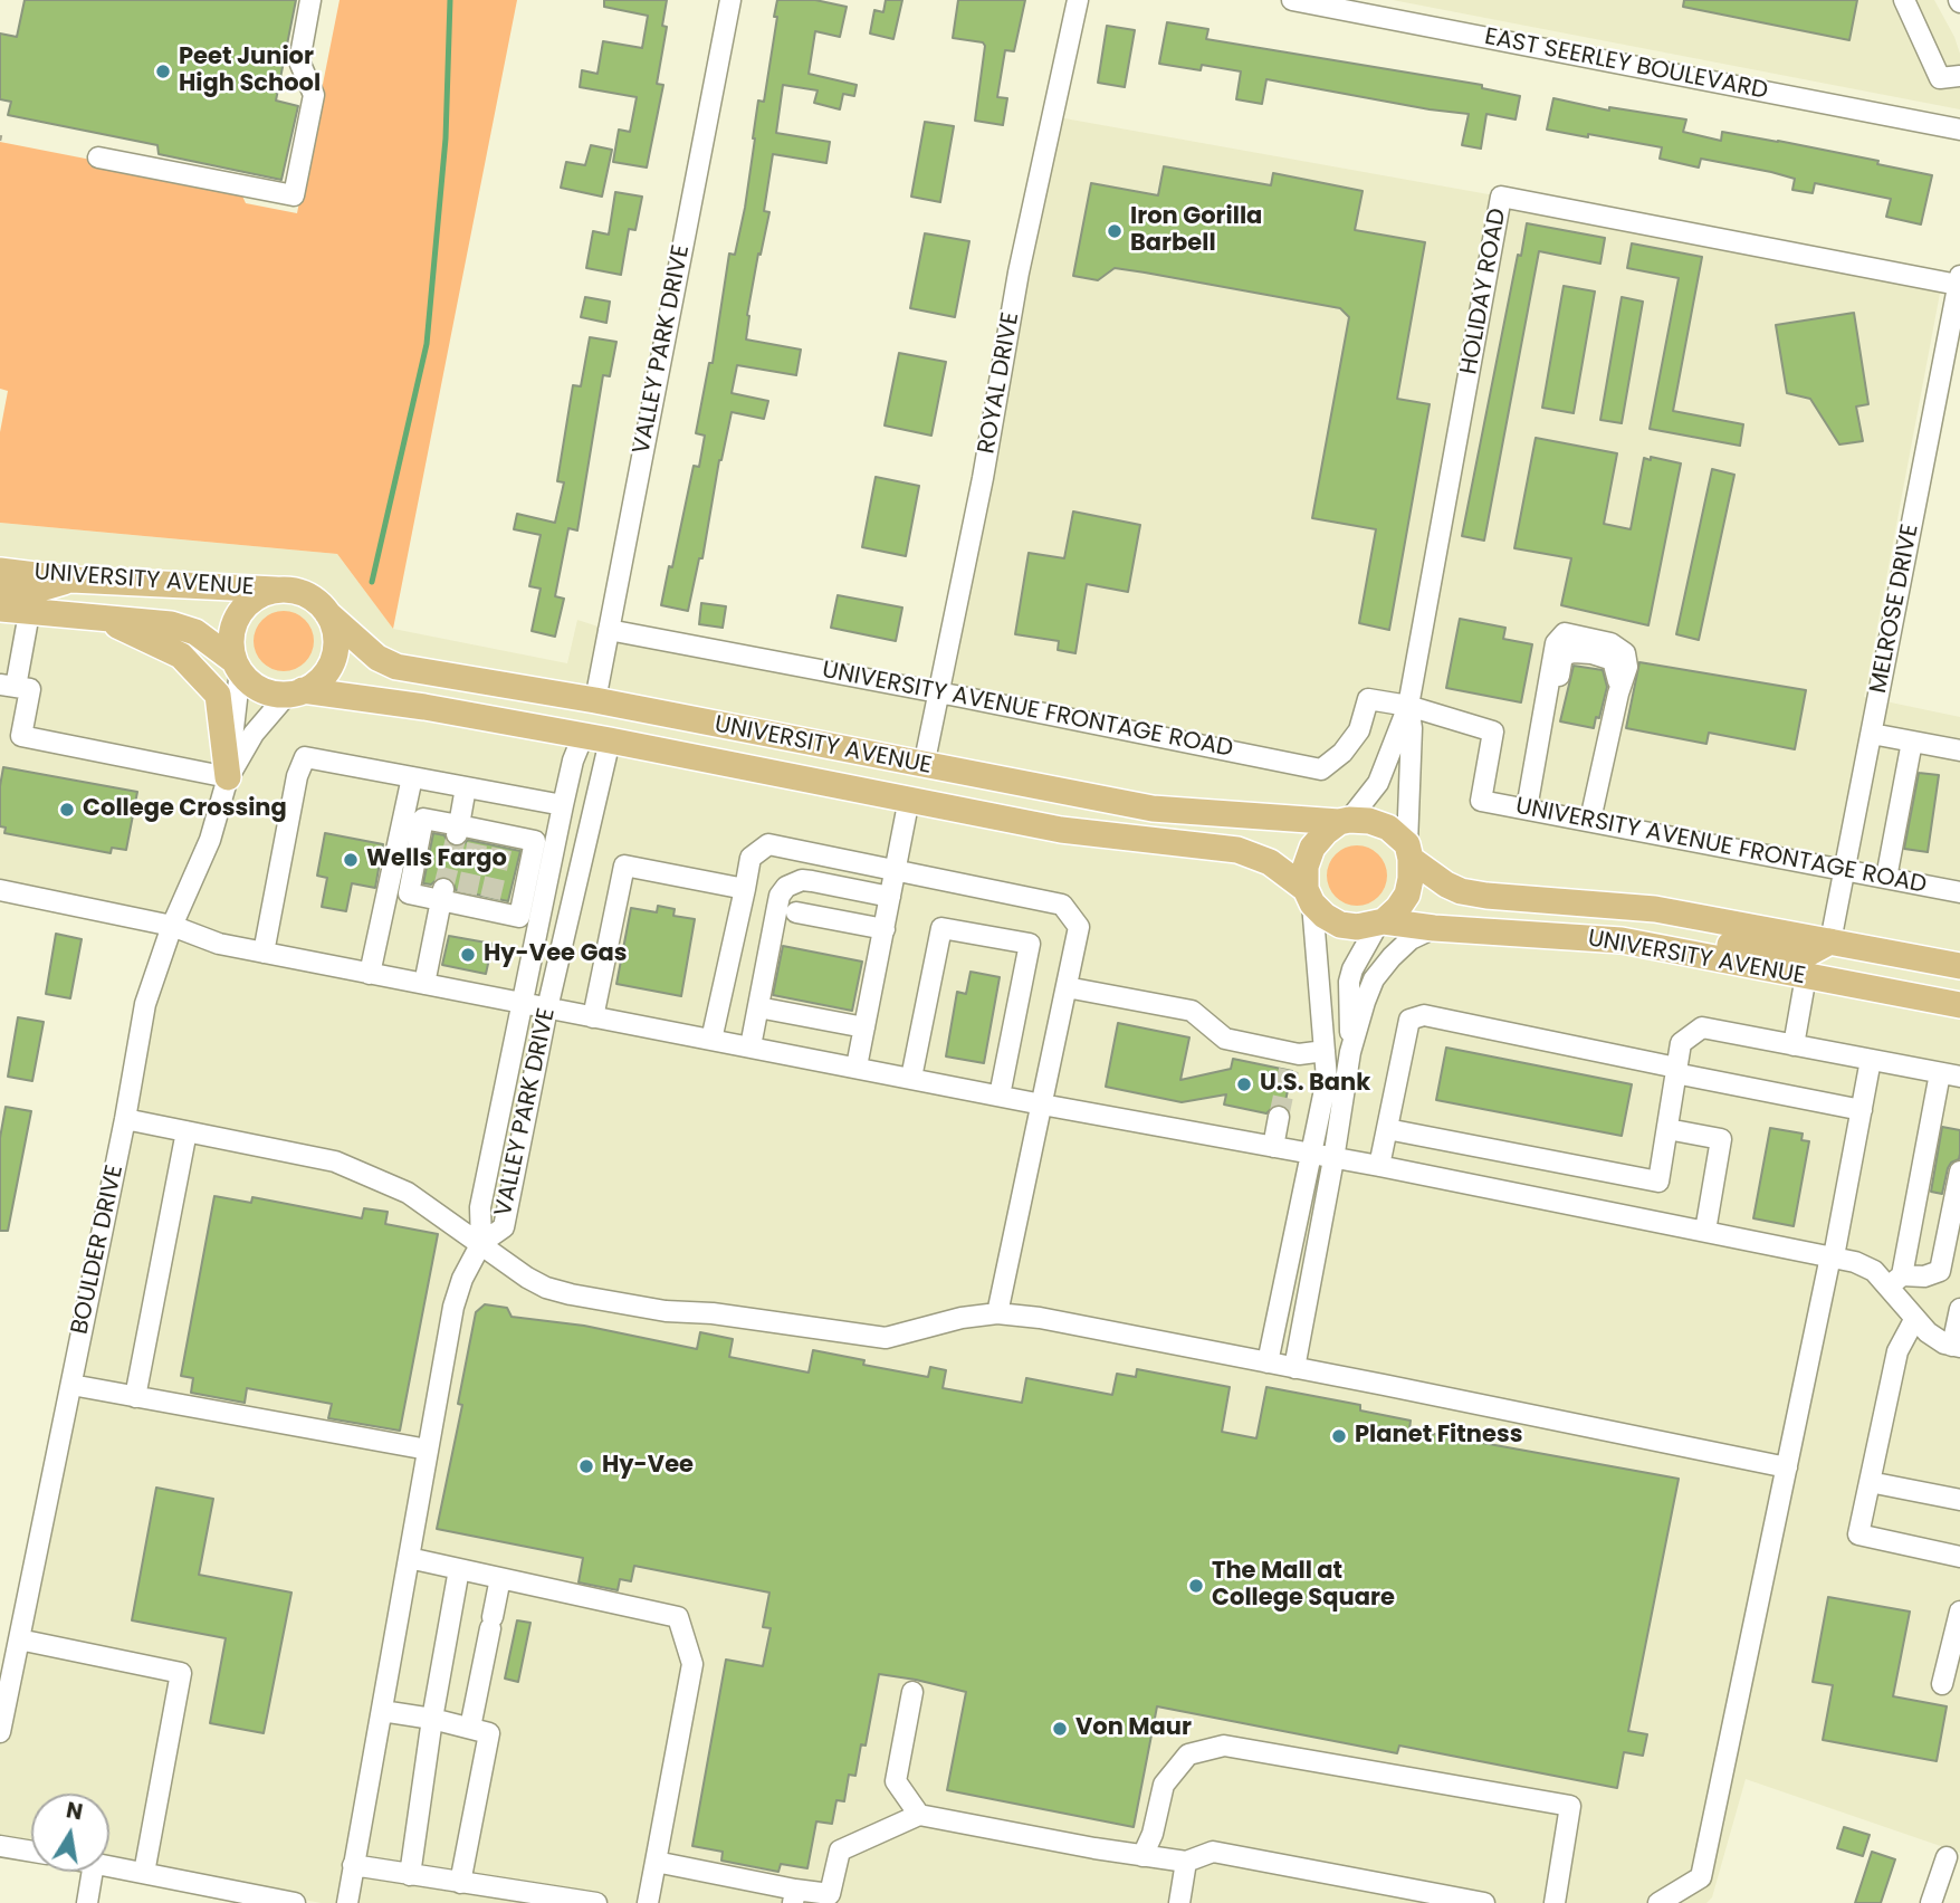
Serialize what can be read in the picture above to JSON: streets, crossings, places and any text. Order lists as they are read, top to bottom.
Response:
{
  "streets": {
    "main road": ["UNIVERSITY AVENUE"],
    "street": [
      "EAST SEERLEY BOULEVARD",
      "HOLIDAY ROAD",
      "VALLEY PARK DRIVE",
      "ROYAL DRIVE",
      "MELROSE DRIVE",
      "UNIVERSITY AVENUE FRONTAGE ROAD",
      "BOULDER DRIVE"
    ]
  },
  "crossings": [
    ["HOLIDAY ROAD", "UNIVERSITY AVENUE"],
    ["HOLIDAY ROAD", "MELROSE DRIVE"],
    ["HOLIDAY ROAD", "UNIVERSITY AVENUE FRONTAGE ROAD"],
    ["VALLEY PARK DRIVE", "UNIVERSITY AVENUE"],
    ["VALLEY PARK DRIVE", "UNIVERSITY AVENUE FRONTAGE ROAD"],
    ["ROYAL DRIVE", "UNIVERSITY AVENUE"],
    ["ROYAL DRIVE", "UNIVERSITY AVENUE FRONTAGE ROAD"],
    ["UNIVERSITY AVENUE", "MELROSE DRIVE"],
    ["UNIVERSITY AVENUE", "BOULDER DRIVE"],
    ["MELROSE DRIVE", "UNIVERSITY AVENUE FRONTAGE ROAD"]
  ],
  "places": [
    "Peet Junior High School",
    "Iron Gorilla Barbell",
    "College Crossing",
    "Wells Fargo",
    "Hy-Vee Gas",
    "U.S. Bank",
    "Planet Fitness",
    "Hy-Vee",
    "The Mall at College Square",
    "Von Maur"
  ],
  "north": "top"
}
